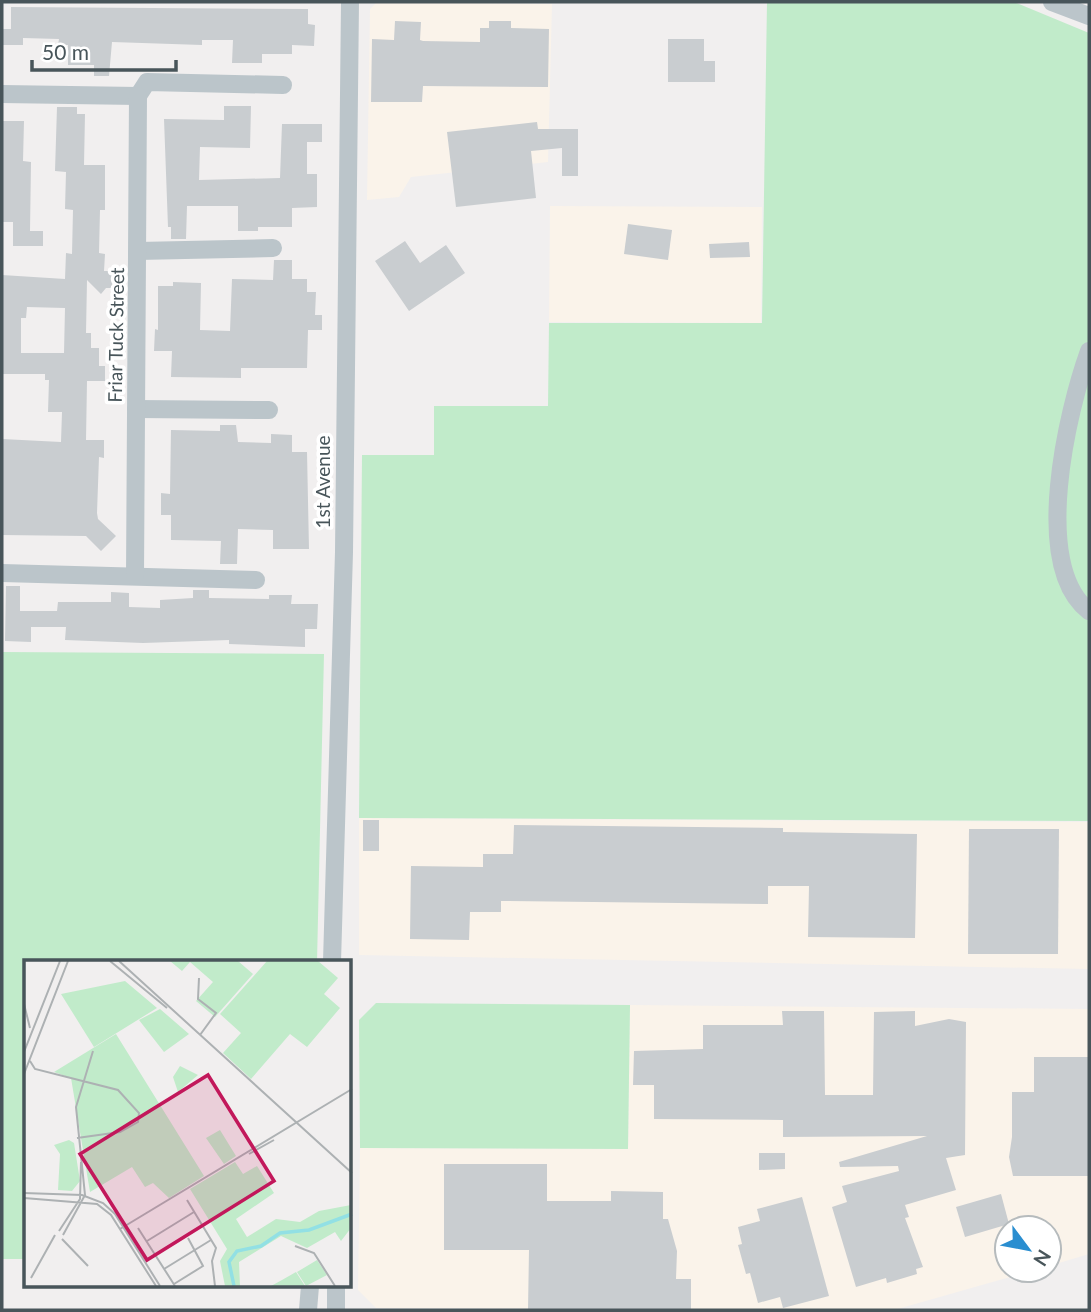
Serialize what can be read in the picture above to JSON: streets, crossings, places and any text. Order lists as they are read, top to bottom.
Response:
{
  "streets": {
    "street": ["Friar Tuck Street", "1st Avenue"]
  },
  "scale_bar": "50 m",
  "north": "bottom right"
}
